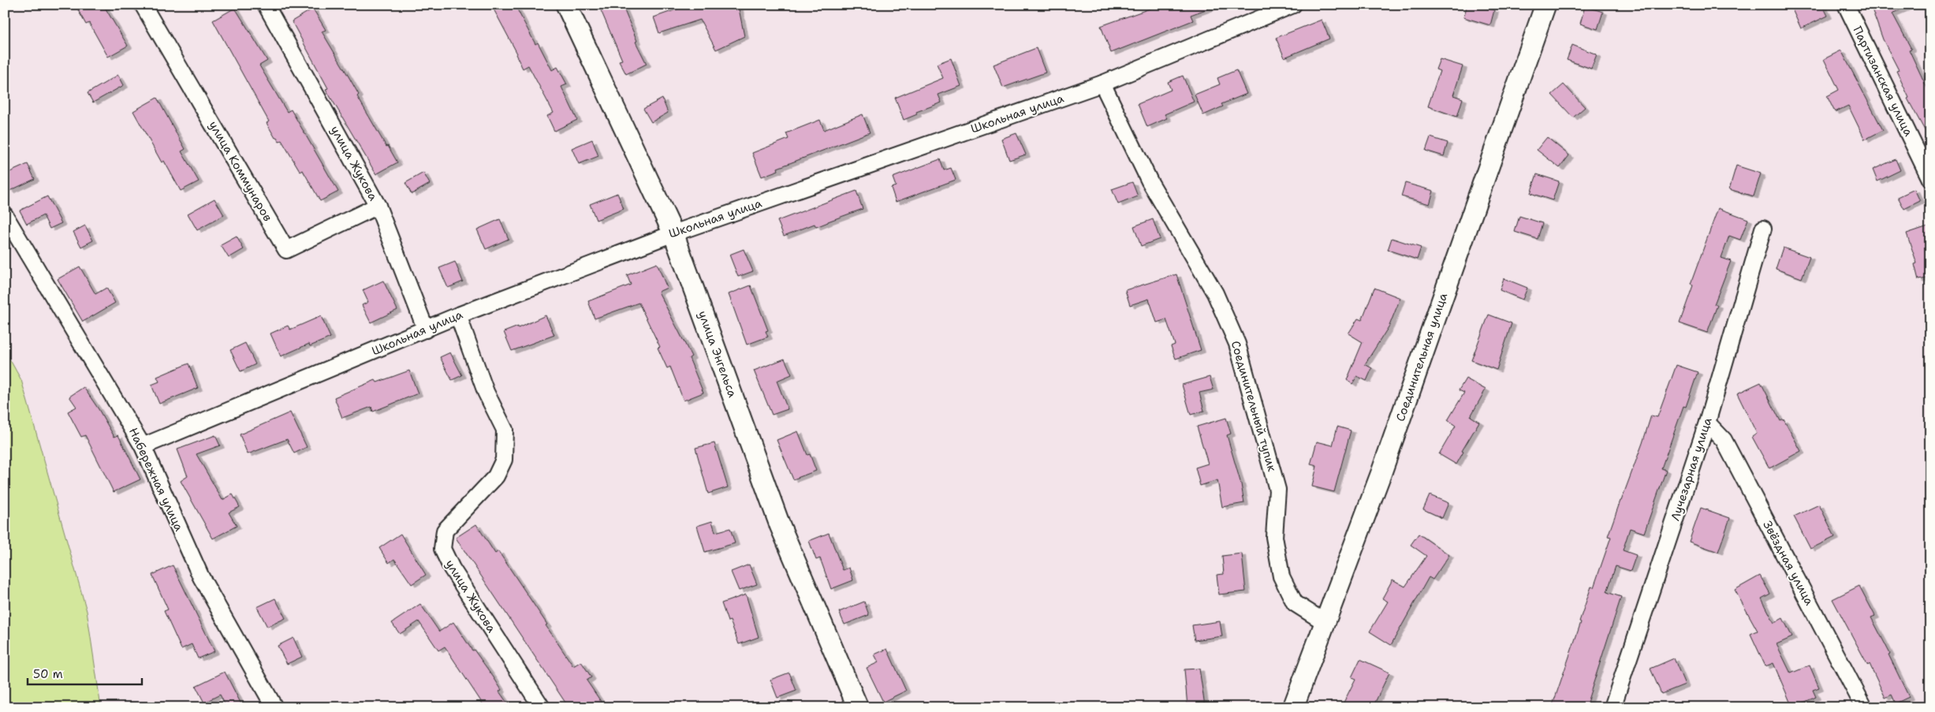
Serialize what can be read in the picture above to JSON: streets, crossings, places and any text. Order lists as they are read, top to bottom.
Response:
{
  "streets": {
    "street": [
      "Партизанская улица",
      "Школьная улица",
      "улица Жукова",
      "улица Коммунаров",
      "улица Энгельса",
      "Соединительная улица",
      "Соединительный тупик",
      "Лучезарная улица",
      "Набережная улица",
      "Звёздная улица"
    ]
  },
  "crossings": [
    ["Школьная улица", "улица Жукова"],
    ["Школьная улица", "улица Энгельса"],
    ["Школьная улица", "Соединительный тупик"],
    ["Школьная улица", "Набережная улица"],
    ["улица Жукова", "улица Коммунаров"],
    ["Соединительная улица", "Соединительный тупик"],
    ["Лучезарная улица", "Звёздная улица"]
  ],
  "scale_bar": "50 m"
}
